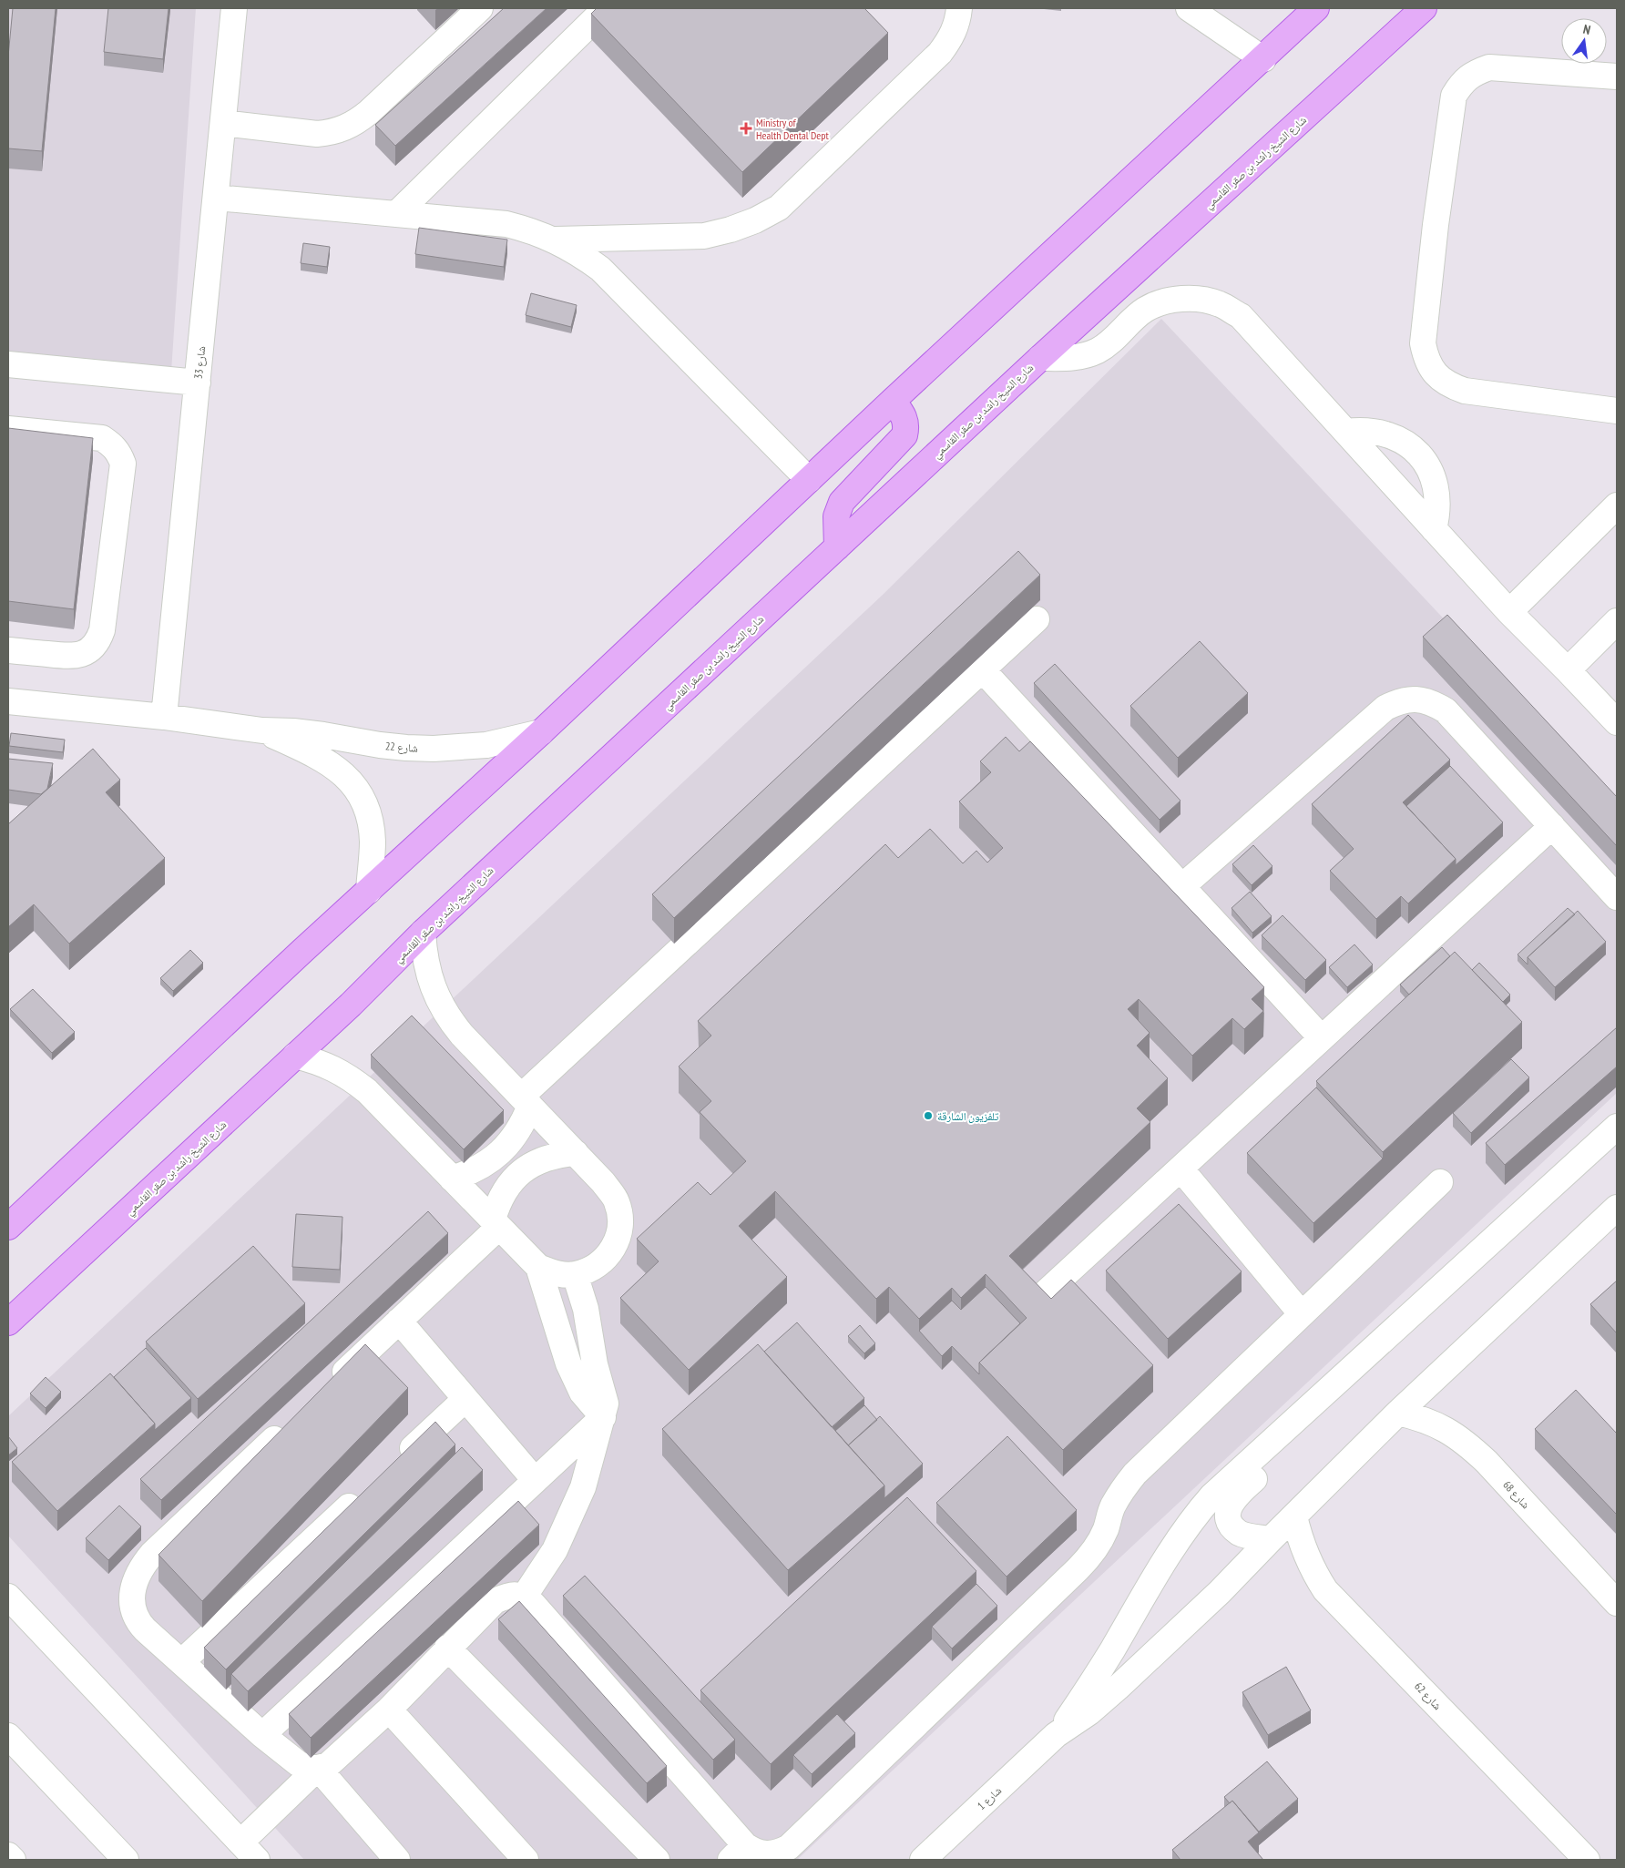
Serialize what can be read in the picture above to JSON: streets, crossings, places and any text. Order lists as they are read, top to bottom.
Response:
{
  "streets": {
    "main road": ["شارع الشيخ راشد بن صقر القاسمي"],
    "street": [
      "شارع 33",
      "شارع 22",
      "شارع 68",
      "شارع 62",
      "شارع 1"
    ]
  },
  "crossings": [
    ["شارع 33", "شارع 22"]
  ],
  "places": {
    "health": ["Ministry of Health Dental Dept"],
    "other": ["تلفزيون الشارقة"]
  },
  "north": "top"
}
